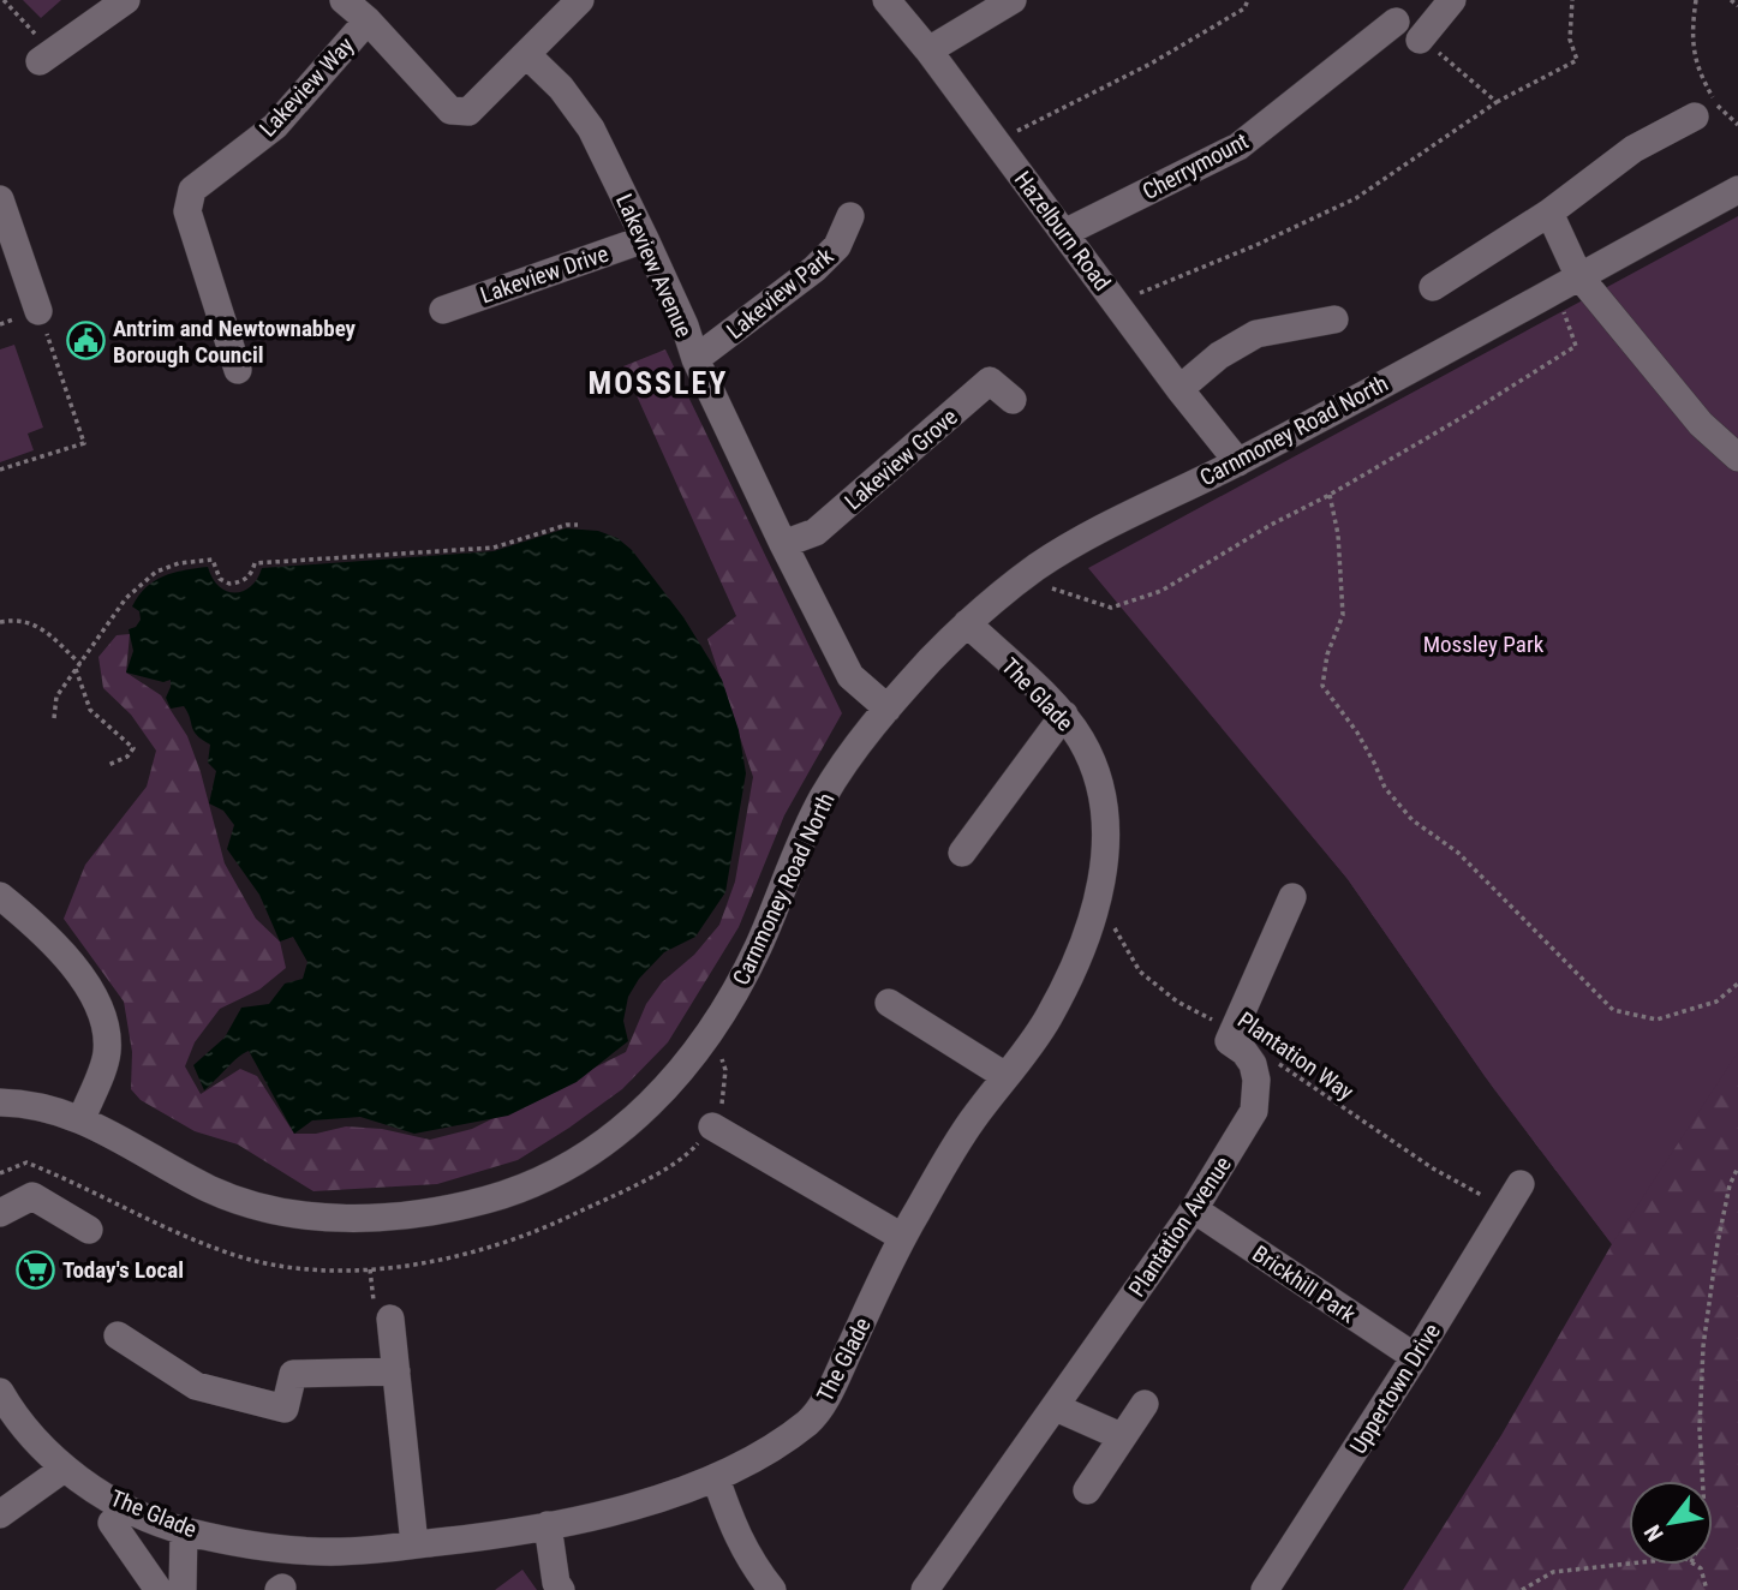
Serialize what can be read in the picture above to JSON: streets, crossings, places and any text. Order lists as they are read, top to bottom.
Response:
{
  "streets": {
    "street": [
      "Lakeview Way",
      "Cherrymount",
      "Hazelburn Road",
      "Lakeview Avenue",
      "Lakeview Drive",
      "Lakeview Park",
      "Carnmoney Road North",
      "Lakeview Grove",
      "The Glade",
      "Plantation Avenue",
      "Brickhill Park",
      "Uppertown Drive"
    ],
    "path": ["Plantation Way"]
  },
  "crossings": [
    ["Cherrymount", "Hazelburn Road"],
    ["Hazelburn Road", "Carnmoney Road North"],
    ["Lakeview Avenue", "Lakeview Drive"],
    ["Lakeview Avenue", "Lakeview Park"],
    ["Lakeview Avenue", "Carnmoney Road North"],
    ["Lakeview Avenue", "Lakeview Grove"],
    ["Carnmoney Road North", "The Glade"],
    ["The Glade", "Plantation Way"],
    ["Plantation Way", "Plantation Avenue"],
    ["Plantation Way", "Uppertown Drive"],
    ["Plantation Avenue", "Brickhill Park"],
    ["Brickhill Park", "Uppertown Drive"]
  ],
  "districts": ["MOSSLEY"],
  "parks": ["Mossley Park"],
  "places": {
    "public building": ["Antrim and Newtownabbey Borough Council"],
    "supermarket": ["Today's Local"]
  },
  "north": "bottom left"
}
